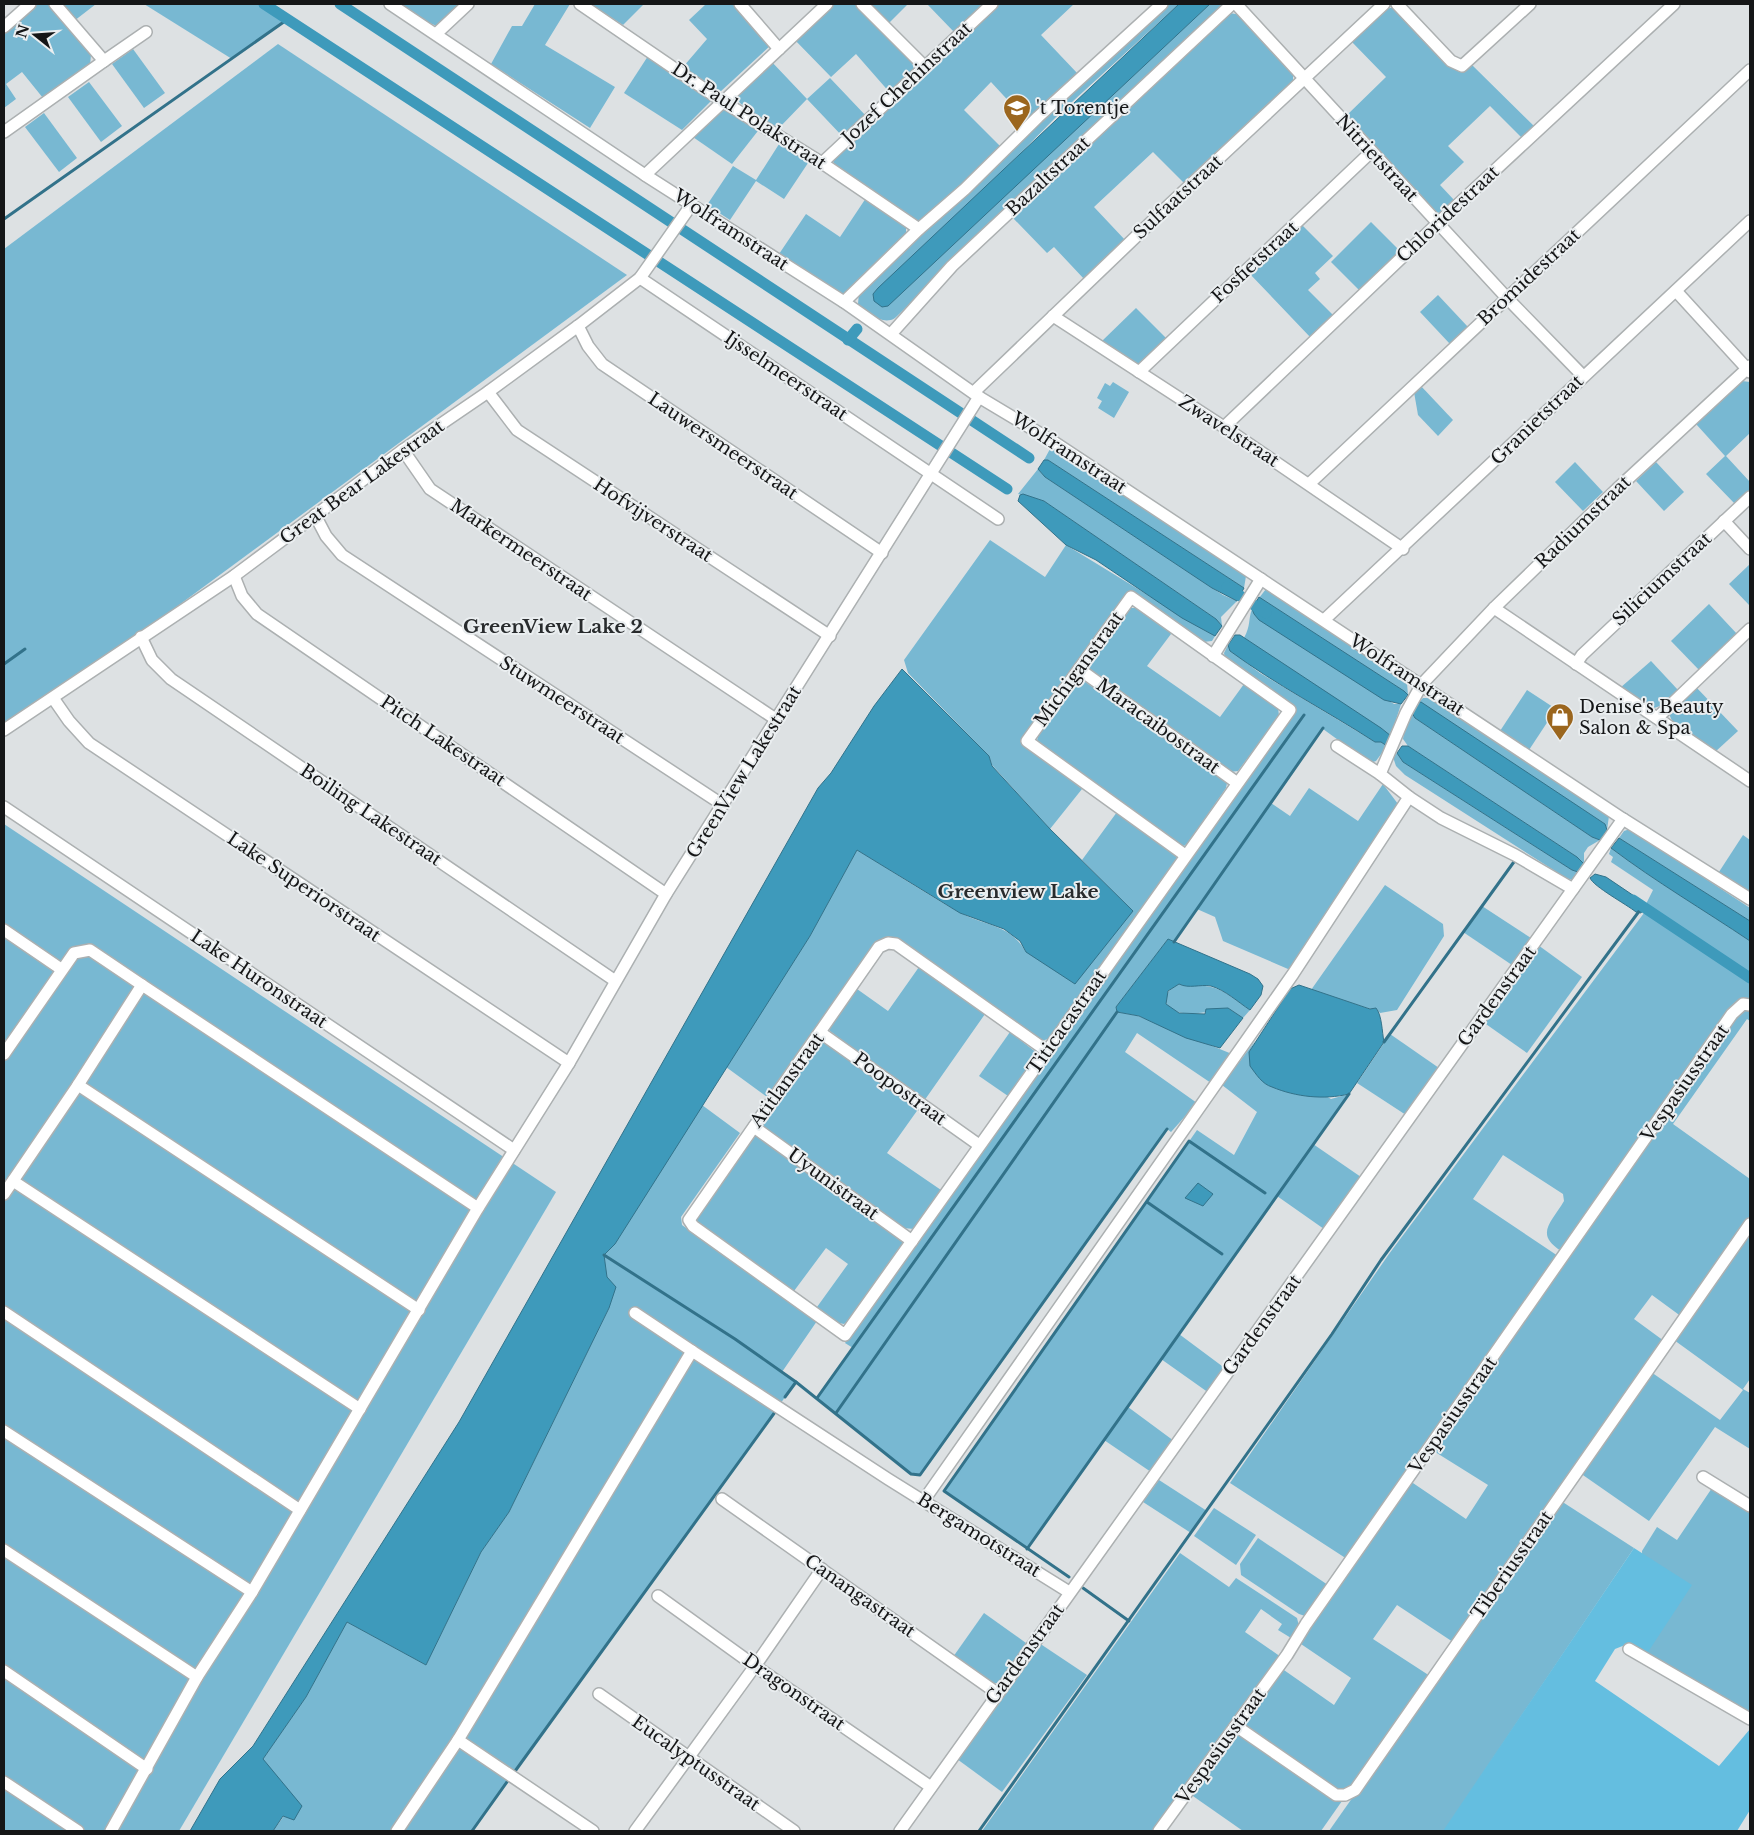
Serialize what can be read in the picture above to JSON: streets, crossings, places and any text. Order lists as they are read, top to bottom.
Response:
{
  "streets": {
    "street": [
      "Jozef Chehinstraat",
      "Dr. Paul Polakstraat",
      "Nitrietstraat",
      "Bazaltstraat",
      "Sulfaatstraat",
      "Chloridestraat",
      "Wolframstraat",
      "Fosfietstraat",
      "Bromidestraat",
      "Ijsselmeerstraat",
      "Granietstraat",
      "Zwavelstraat",
      "Lauwersmeerstraat",
      "Great Bear Lakestraat",
      "Hofvijverstraat",
      "Radiumstraat",
      "Markermeerstraat",
      "Siliciumstraat",
      "Michiganstraat",
      "Stuwmeerstraat",
      "Maracaibostraat",
      "Pitch Lakestraat",
      "GreenView Lakestraat",
      "Boiling Lakestraat",
      "Lake Superiorstraat",
      "Lake Huronstraat",
      "Gardenstraat",
      "Titicacastraat",
      "Atitlanstraat",
      "Vespasiusstraat",
      "Poopostraat",
      "Uyunistraat",
      "Bergamotstraat",
      "Tiberiusstraat",
      "Canangastraat",
      "Dragonstraat",
      "Eucalyptusstraat"
    ]
  },
  "crossings": [
    ["Jozef Chehinstraat", "Dr. Paul Polakstraat"],
    ["Nitrietstraat", "Bazaltstraat"],
    ["Nitrietstraat", "Sulfaatstraat"],
    ["Nitrietstraat", "Chloridestraat"],
    ["Nitrietstraat", "Fosfietstraat"],
    ["Nitrietstraat", "Bromidestraat"],
    ["Nitrietstraat", "Granietstraat"],
    ["Bazaltstraat", "Wolframstraat"],
    ["Sulfaatstraat", "Wolframstraat"],
    ["Sulfaatstraat", "Zwavelstraat"],
    ["Sulfaatstraat", "GreenView Lakestraat"],
    ["Chloridestraat", "Zwavelstraat"],
    ["Wolframstraat", "Granietstraat"],
    ["Wolframstraat", "Great Bear Lakestraat"],
    ["Wolframstraat", "Radiumstraat"],
    ["Wolframstraat", "GreenView Lakestraat"],
    ["Wolframstraat", "Gardenstraat"],
    ["Fosfietstraat", "Zwavelstraat"],
    ["Bromidestraat", "Zwavelstraat"],
    ["Ijsselmeerstraat", "Great Bear Lakestraat"],
    ["Ijsselmeerstraat", "GreenView Lakestraat"],
    ["Granietstraat", "Zwavelstraat"],
    ["Lauwersmeerstraat", "Great Bear Lakestraat"],
    ["Lauwersmeerstraat", "GreenView Lakestraat"],
    ["Great Bear Lakestraat", "Hofvijverstraat"],
    ["Great Bear Lakestraat", "Markermeerstraat"],
    ["Great Bear Lakestraat", "Stuwmeerstraat"],
    ["Great Bear Lakestraat", "Pitch Lakestraat"],
    ["Great Bear Lakestraat", "Boiling Lakestraat"],
    ["Great Bear Lakestraat", "Lake Superiorstraat"],
    ["Hofvijverstraat", "GreenView Lakestraat"],
    ["Markermeerstraat", "GreenView Lakestraat"],
    ["Michiganstraat", "Maracaibostraat"],
    ["Michiganstraat", "Titicacastraat"],
    ["Stuwmeerstraat", "GreenView Lakestraat"],
    ["Maracaibostraat", "Titicacastraat"],
    ["Pitch Lakestraat", "GreenView Lakestraat"],
    ["GreenView Lakestraat", "Boiling Lakestraat"],
    ["GreenView Lakestraat", "Lake Superiorstraat"],
    ["GreenView Lakestraat", "Lake Huronstraat"],
    ["Gardenstraat", "Bergamotstraat"],
    ["Gardenstraat", "Canangastraat"],
    ["Gardenstraat", "Dragonstraat"],
    ["Titicacastraat", "Atitlanstraat"],
    ["Titicacastraat", "Poopostraat"],
    ["Titicacastraat", "Uyunistraat"],
    ["Atitlanstraat", "Poopostraat"],
    ["Atitlanstraat", "Uyunistraat"],
    ["Vespasiusstraat", "Tiberiusstraat"]
  ],
  "districts": ["GreenView Lake 2", "Greenview Lake"],
  "places": {
    "school or university": ["'t Torentje"],
    "shop": ["Denise's Beauty Salon & Spa"]
  },
  "north": "left"
}
